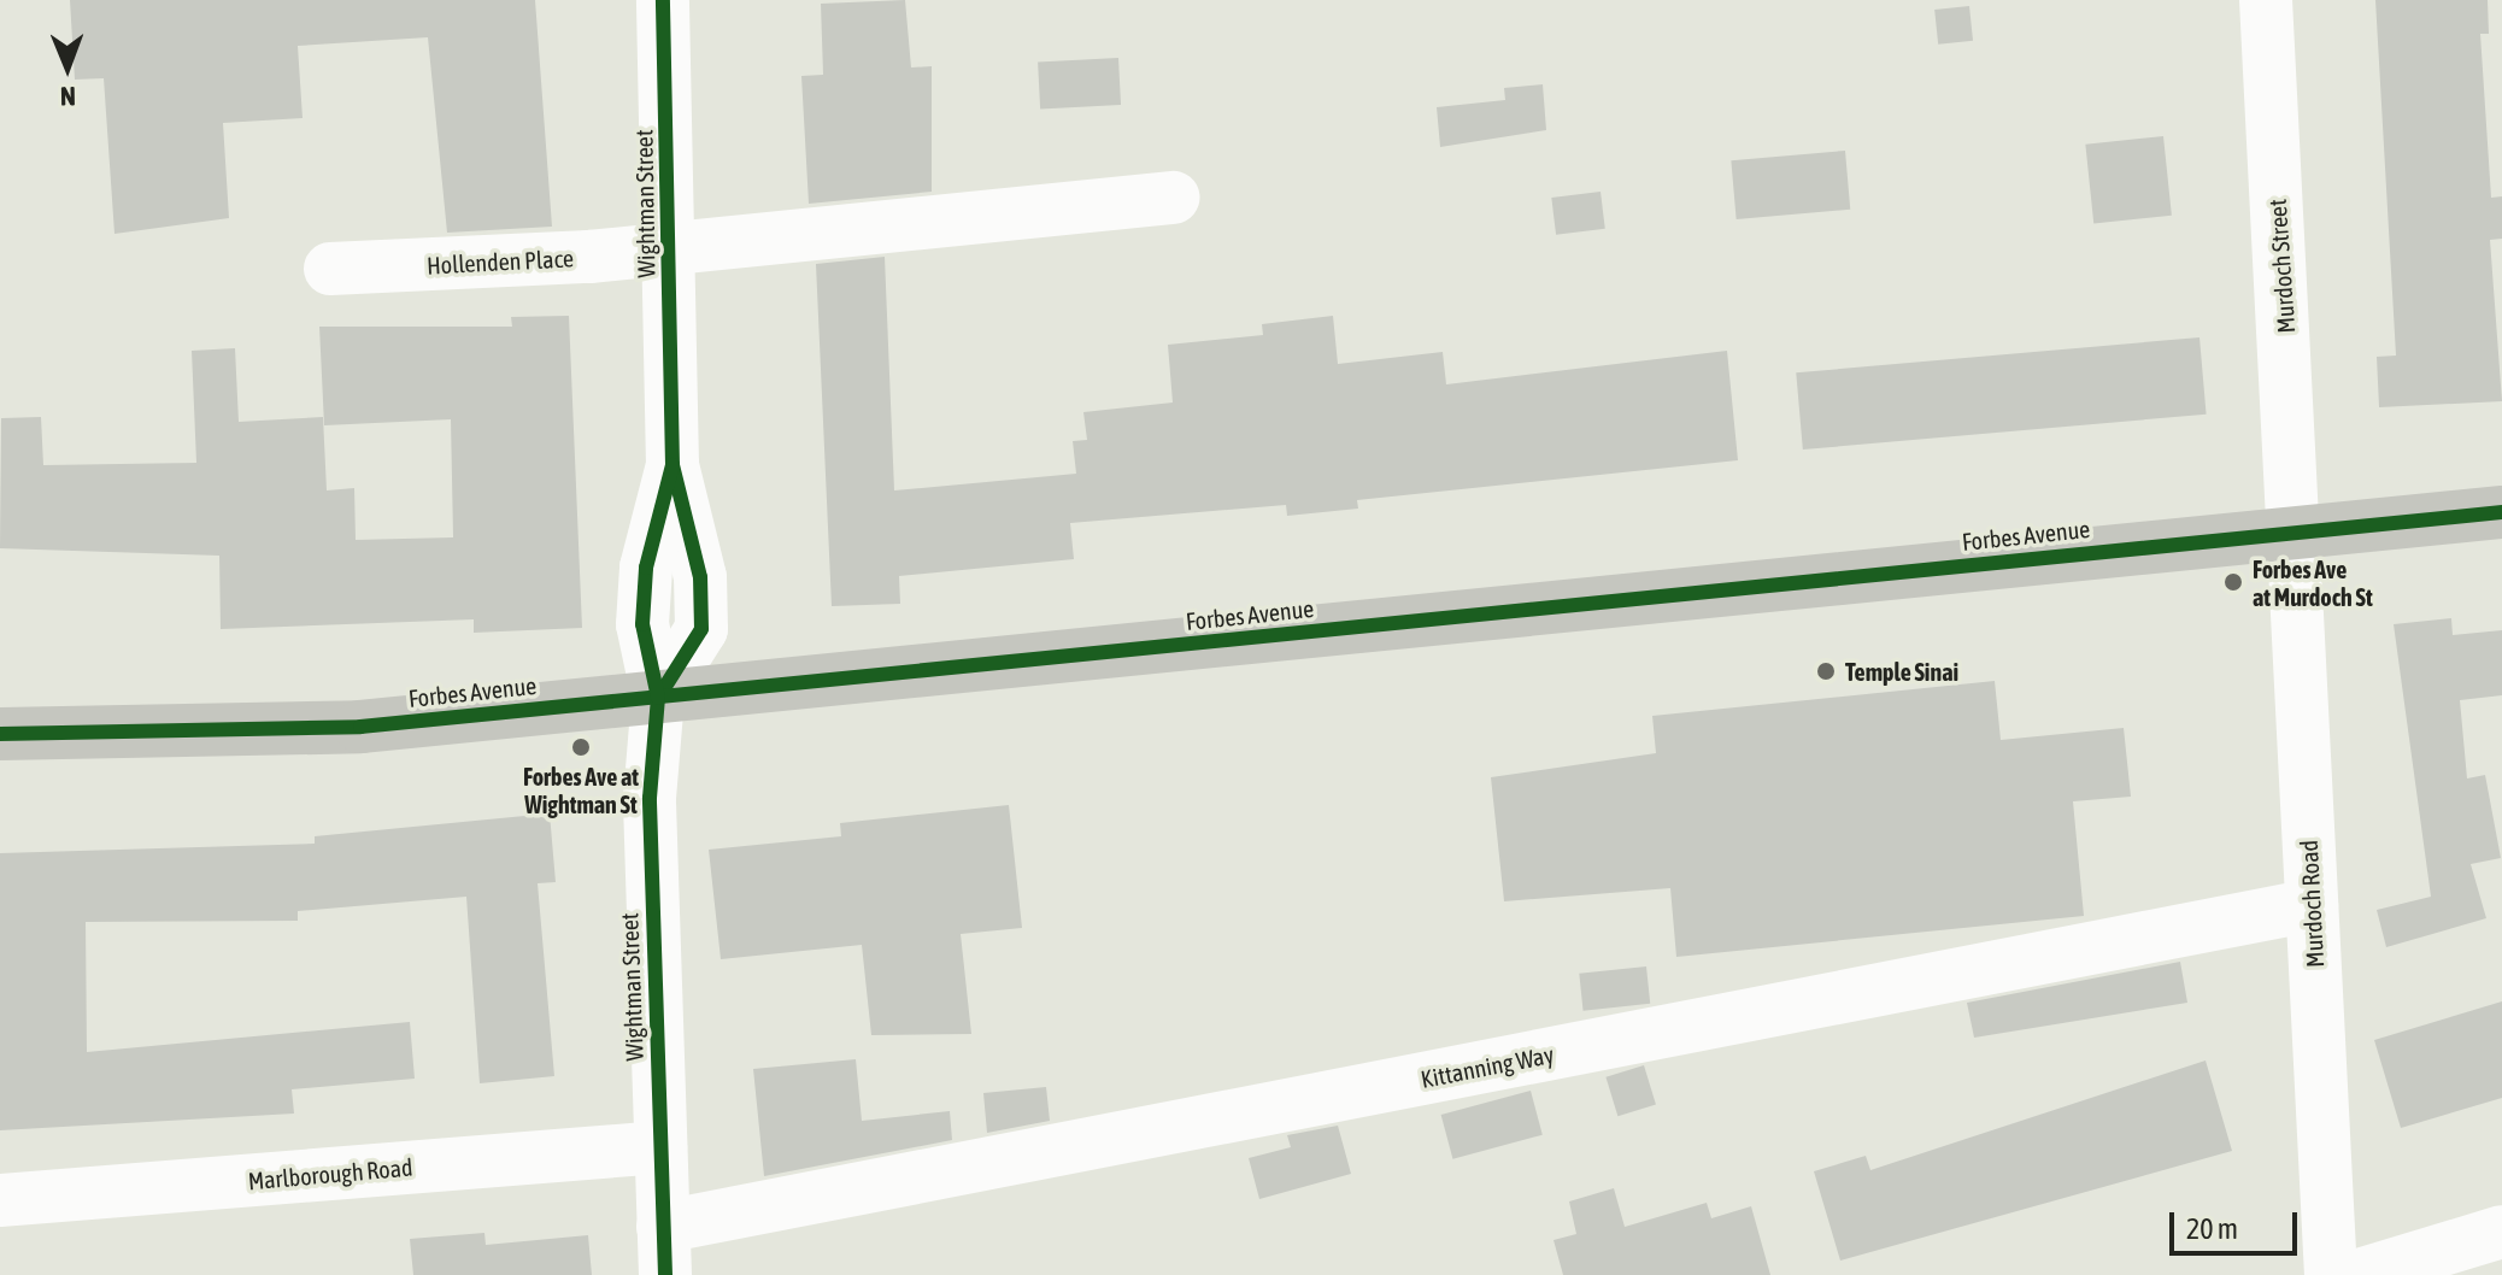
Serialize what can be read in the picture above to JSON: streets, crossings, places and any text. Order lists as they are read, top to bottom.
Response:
{
  "streets": {
    "main road": ["Forbes Avenue"],
    "street": [
      "Wightman Street",
      "Hollenden Place",
      "Murdoch Street",
      "Murdoch Road",
      "Kittanning Way",
      "Marlborough Road"
    ]
  },
  "crossings": [
    ["Wightman Street", "Hollenden Place"],
    ["Wightman Street", "Forbes Avenue"],
    ["Wightman Street", "Kittanning Way"],
    ["Wightman Street", "Marlborough Road"],
    ["Murdoch Street", "Forbes Avenue"],
    ["Murdoch Street", "Murdoch Road"],
    ["Forbes Avenue", "Murdoch Road"],
    ["Murdoch Road", "Kittanning Way"]
  ],
  "places": ["Forbes Ave at Murdoch St", "Temple Sinai", "Forbes Ave at Wightman St"],
  "scale_bar": "20 m",
  "north": "bottom"
}
